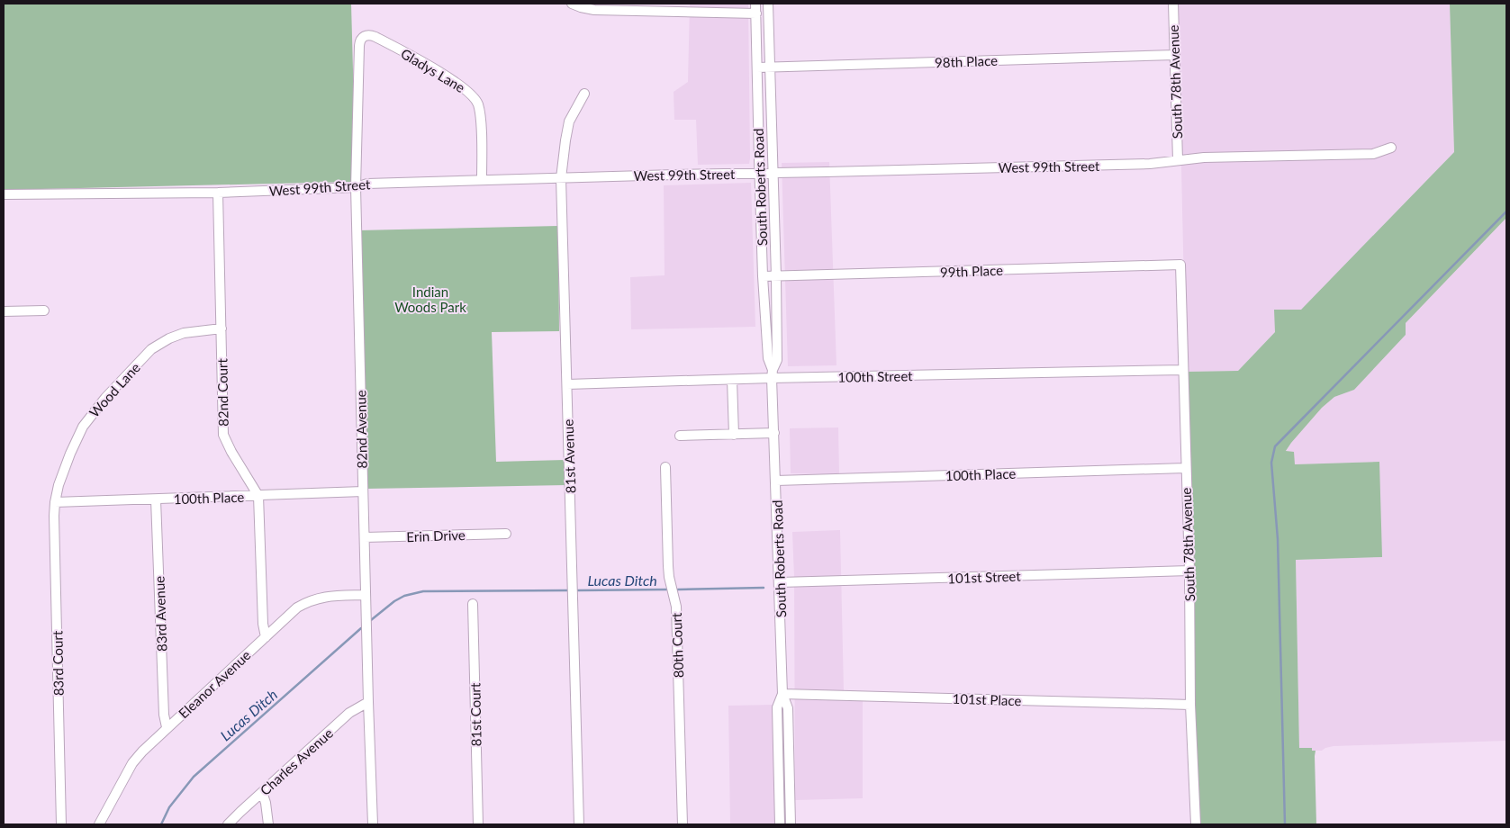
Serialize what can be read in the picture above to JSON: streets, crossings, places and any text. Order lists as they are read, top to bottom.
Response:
{
  "streets": {
    "street": [
      "98th Place",
      "Gladys Lane",
      "South 78th Avenue",
      "West 99th Street",
      "South Roberts Road",
      "99th Place",
      "100th Street",
      "Wood Lane",
      "82nd Court",
      "82nd Avenue",
      "81st Avenue",
      "100th Place",
      "Erin Drive",
      "101st Street",
      "83rd Avenue",
      "80th Court",
      "83rd Court",
      "Eleanor Avenue",
      "101st Place",
      "81st Court",
      "Charles Avenue"
    ]
  },
  "crossings": [
    ["98th Place", "South 78th Avenue"],
    ["98th Place", "South Roberts Road"],
    ["Gladys Lane", "West 99th Street"],
    ["Gladys Lane", "82nd Avenue"],
    ["South 78th Avenue", "West 99th Street"],
    ["South 78th Avenue", "99th Place"],
    ["South 78th Avenue", "100th Street"],
    ["South 78th Avenue", "100th Place"],
    ["South 78th Avenue", "101st Street"],
    ["South 78th Avenue", "101st Place"],
    ["West 99th Street", "South Roberts Road"],
    ["West 99th Street", "82nd Court"],
    ["West 99th Street", "82nd Avenue"],
    ["West 99th Street", "81st Avenue"],
    ["South Roberts Road", "99th Place"],
    ["South Roberts Road", "100th Street"],
    ["South Roberts Road", "100th Place"],
    ["South Roberts Road", "101st Street"],
    ["South Roberts Road", "101st Place"],
    ["100th Street", "81st Avenue"],
    ["Wood Lane", "82nd Court"],
    ["Wood Lane", "100th Place"],
    ["Wood Lane", "83rd Court"],
    ["82nd Court", "100th Place"],
    ["82nd Court", "Eleanor Avenue"],
    ["82nd Avenue", "100th Place"],
    ["82nd Avenue", "Erin Drive"],
    ["82nd Avenue", "Eleanor Avenue"],
    ["82nd Avenue", "Charles Avenue"],
    ["100th Place", "83rd Avenue"],
    ["100th Place", "83rd Court"],
    ["83rd Avenue", "Eleanor Avenue"]
  ],
  "water": ["Lucas Ditch"],
  "parks": ["Indian Woods Park"]
}
